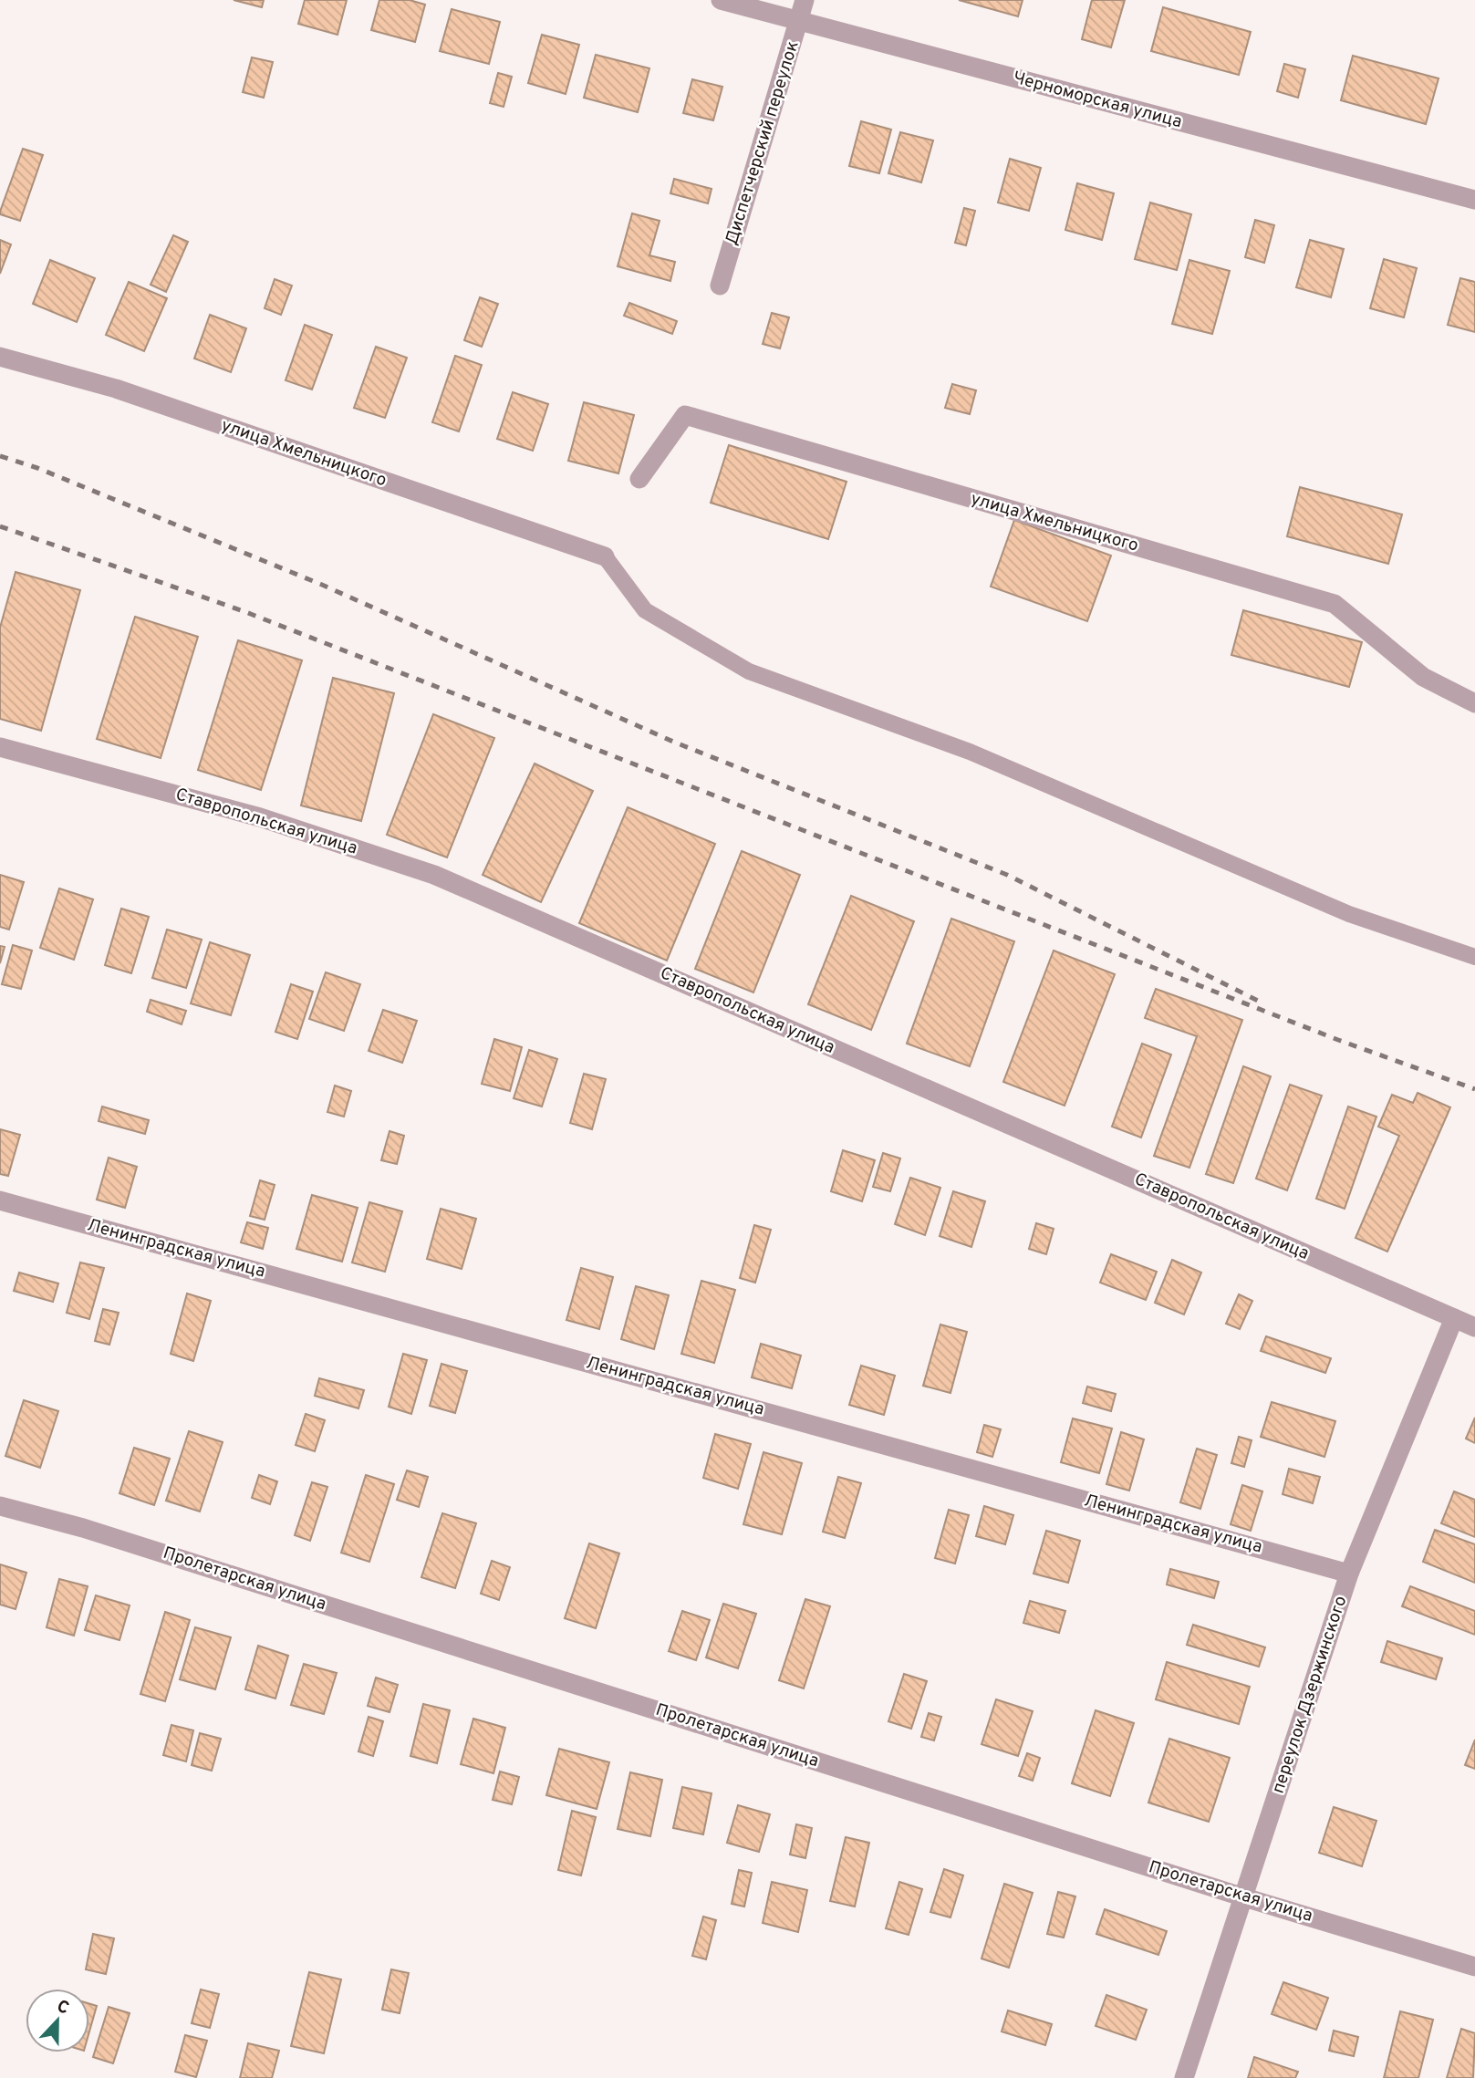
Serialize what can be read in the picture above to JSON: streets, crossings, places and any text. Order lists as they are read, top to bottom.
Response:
{
  "streets": {
    "street": [
      "Черноморская улица",
      "Диспетчерский переулок",
      "улица Хмельницкого",
      "Ставропольская улица",
      "Ленинградская улица",
      "Пролетарская улица",
      "переулок Дзержинского"
    ]
  },
  "crossings": [
    ["Черноморская улица", "Диспетчерский переулок"],
    ["Ставропольская улица", "переулок Дзержинского"],
    ["Ленинградская улица", "переулок Дзержинского"],
    ["Пролетарская улица", "переулок Дзержинского"]
  ],
  "north": "top"
}
